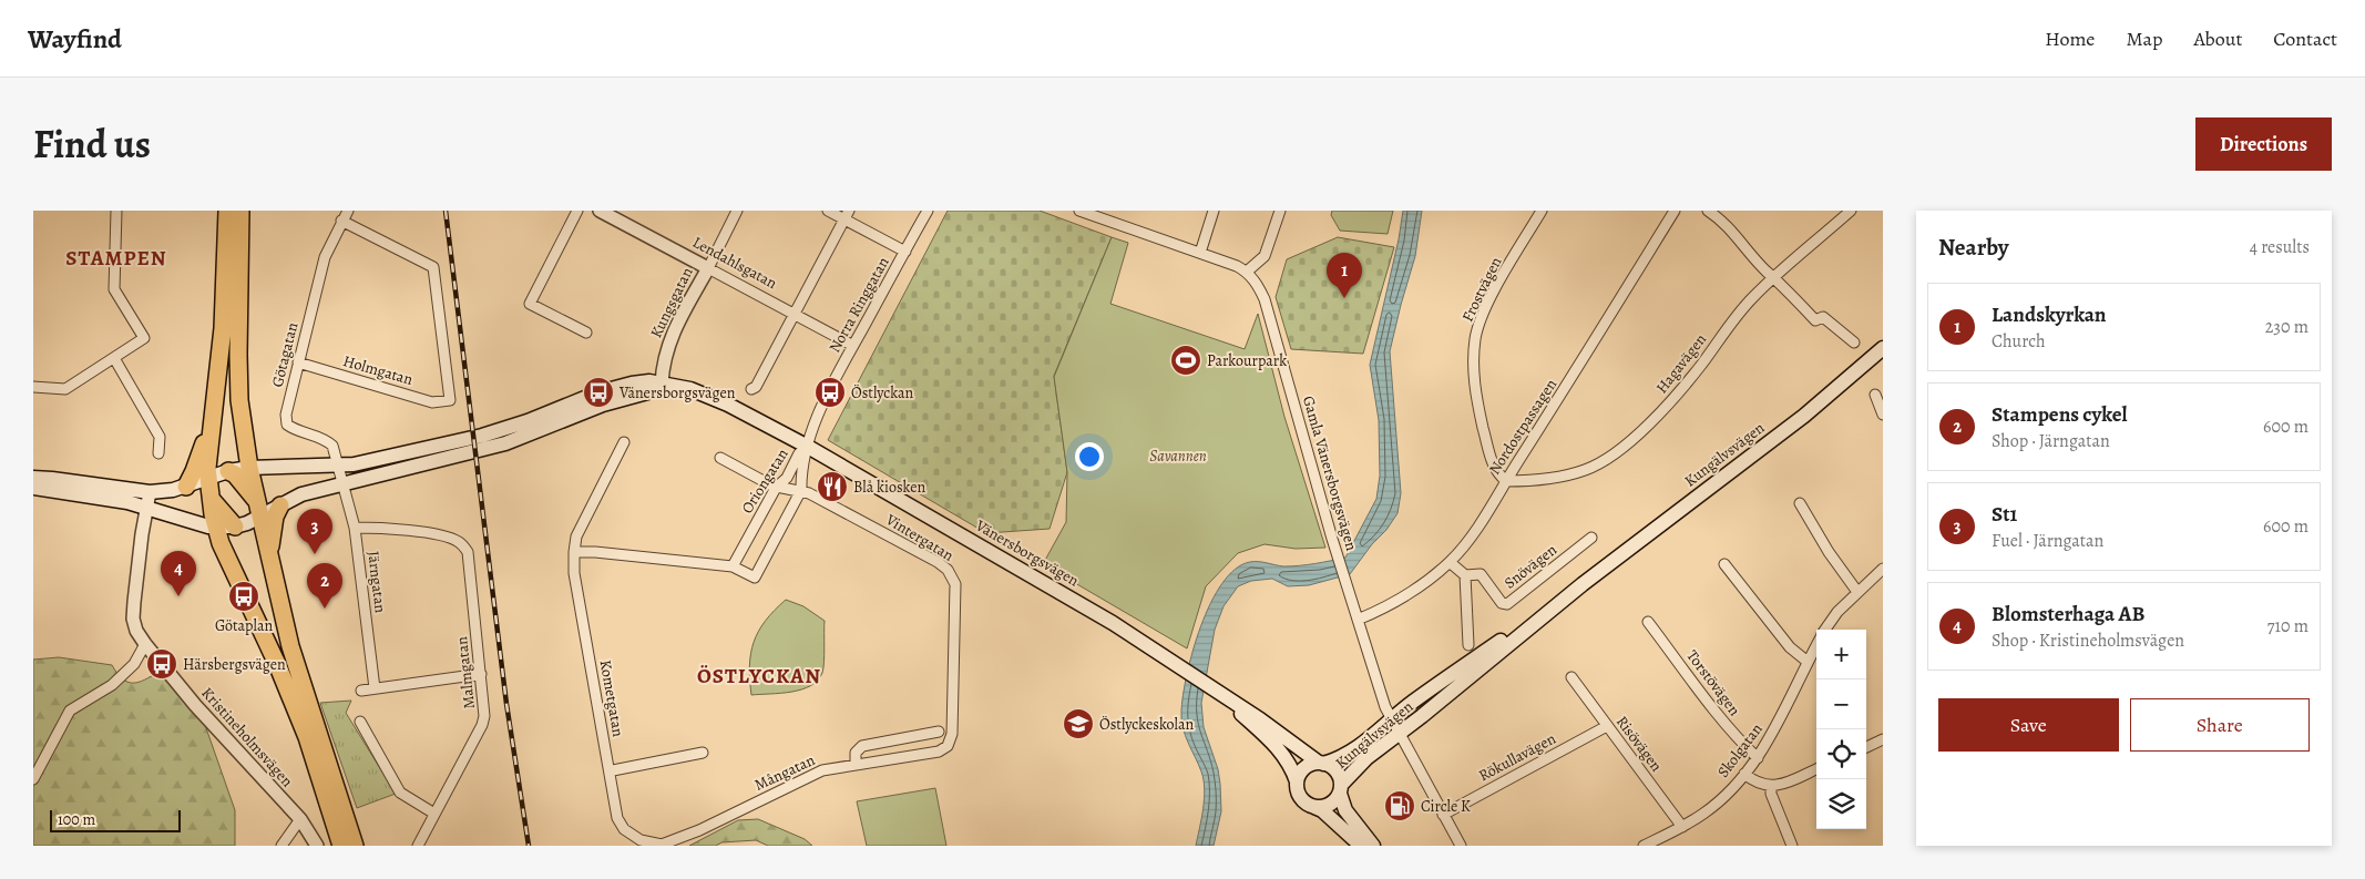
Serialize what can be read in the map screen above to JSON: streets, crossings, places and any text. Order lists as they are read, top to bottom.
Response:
{
  "streets": {
    "main road": ["Kungälvsvägen", "Vänersborgsvägen"],
    "street": [
      "Lendahlsgatan",
      "Frostvägen",
      "Kungsgatan",
      "Norra Ringgatan",
      "Götagatan",
      "Hagavägen",
      "Holmgatan",
      "Nordostpassagen",
      "Gamla Vänersborgsvägen",
      "Oriongatan",
      "Vintergatan",
      "Snövägen",
      "Järngatan",
      "Malmgatan",
      "Torstövägen",
      "Kometgatan",
      "Kristineholmsvägen",
      "Risövägen",
      "Skolgatan",
      "Rökullavägen",
      "Mångatan"
    ]
  },
  "crossings": [
    ["Lendahlsgatan", "Kungsgatan"],
    ["Lendahlsgatan", "Norra Ringgatan"],
    ["Frostvägen", "Hagavägen"],
    ["Frostvägen", "Nordostpassagen"],
    ["Kungsgatan", "Vänersborgsvägen"],
    ["Norra Ringgatan", "Oriongatan"],
    ["Norra Ringgatan", "Vänersborgsvägen"],
    ["Götagatan", "Holmgatan"],
    ["Götagatan", "Vänersborgsvägen"],
    ["Götagatan", "Järngatan"],
    ["Hagavägen", "Nordostpassagen"],
    ["Nordostpassagen", "Gamla Vänersborgsvägen"],
    ["Nordostpassagen", "Snövägen"],
    ["Kungälvsvägen", "Gamla Vänersborgsvägen"],
    ["Kungälvsvägen", "Vänersborgsvägen"],
    ["Gamla Vänersborgsvägen", "Rökullavägen"],
    ["Oriongatan", "Vintergatan"],
    ["Oriongatan", "Vänersborgsvägen"],
    ["Oriongatan", "Kometgatan"],
    ["Vintergatan", "Mångatan"],
    ["Järngatan", "Malmgatan"],
    ["Torstövägen", "Skolgatan"],
    ["Kometgatan", "Mångatan"],
    ["Risövägen", "Skolgatan"],
    ["Risövägen", "Rökullavägen"]
  ],
  "districts": ["STAMPEN", "ÖSTLYCKAN"],
  "parks": ["Savannen"],
  "places": {
    "sports": ["Parkourpark"],
    "bus stop": [
      "Vänersborgsvägen",
      "Östlyckan",
      "Götaplan",
      "Härsbergsvägen"
    ],
    "restaurant": ["Blå kiosken"],
    "school or university": ["Östlyckeskolan"],
    "fuel station": ["Circle K"]
  },
  "scale_bar": "100 m",
  "page": {
    "header": "Wayfind",
    "nav": [
      "Home",
      "Map",
      "About",
      "Contact"
    ],
    "title": "Find us",
    "buttons": [
      "Directions",
      ["Save", "Share"]
    ],
    "heading": ["Nearby", "4 results"],
    "pins": [
      "1",
      "3",
      "4",
      "2"
    ],
    "list": [
      {
        "mark": "1",
        "name": "Landskyrkan",
        "note": "Church",
        "value": "230 m"
      },
      {
        "mark": "2",
        "name": "Stampens cykel",
        "note": "Shop · Järngatan",
        "value": "600 m"
      },
      {
        "mark": "3",
        "name": "St1",
        "note": "Fuel · Järngatan",
        "value": "600 m"
      },
      {
        "mark": "4",
        "name": "Blomsterhaga AB",
        "note": "Shop · Kristineholmsvägen",
        "value": "710 m"
      }
    ],
    "map_buttons": ["+", "−"],
    "scale": "100 m"
  }
}
